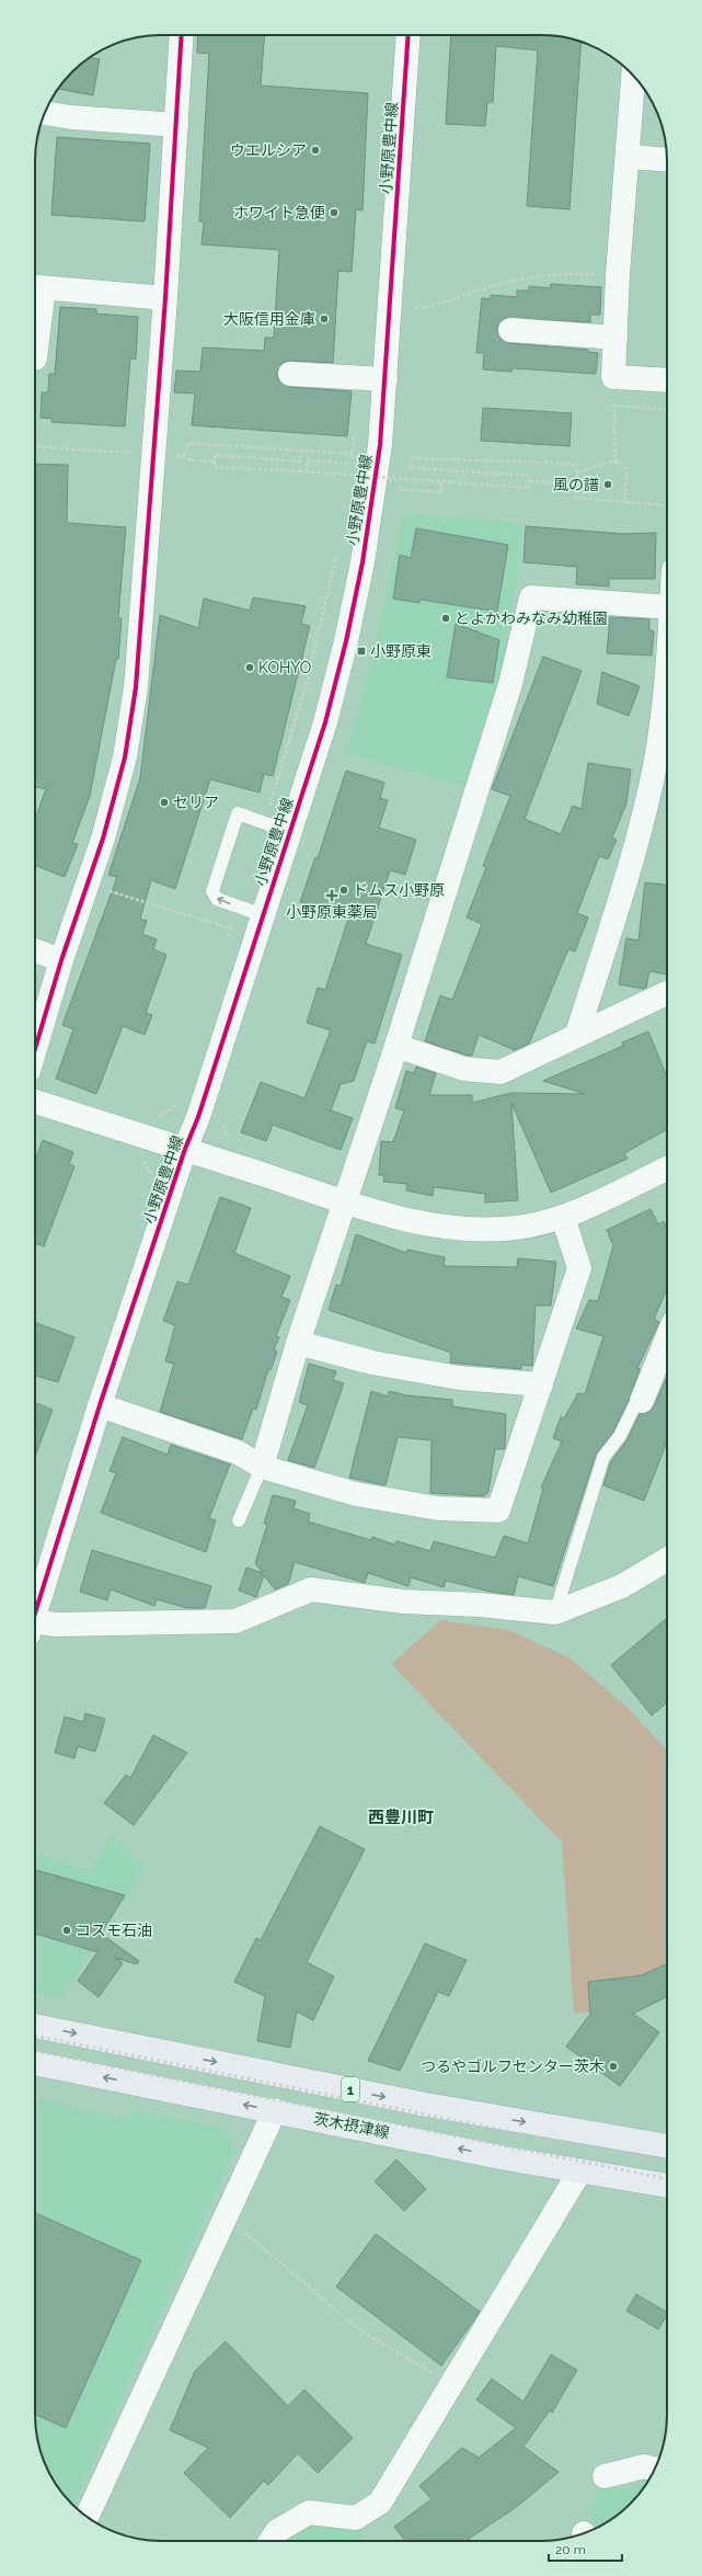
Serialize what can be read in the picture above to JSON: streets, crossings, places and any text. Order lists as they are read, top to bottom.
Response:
{
  "streets": {
    "main road": ["1", "茨木摂津線"],
    "street": ["小野原豊中線"]
  },
  "crossings": [
    ["1", "茨木摂津線"]
  ],
  "districts": ["西豊川町"],
  "places": {
    "other": [
      "ウエルシア",
      "ホワイト急便",
      "大阪信用金庫",
      "風の譜",
      "とよかわみなみ幼稚園",
      "KOHYO",
      "セリア",
      "ドムス小野原",
      "コスモ石油",
      "つるやゴルフセンター茨木"
    ],
    "transit": ["小野原東"],
    "health": ["小野原東薬局"]
  },
  "scale_bar": "20 m"
}
